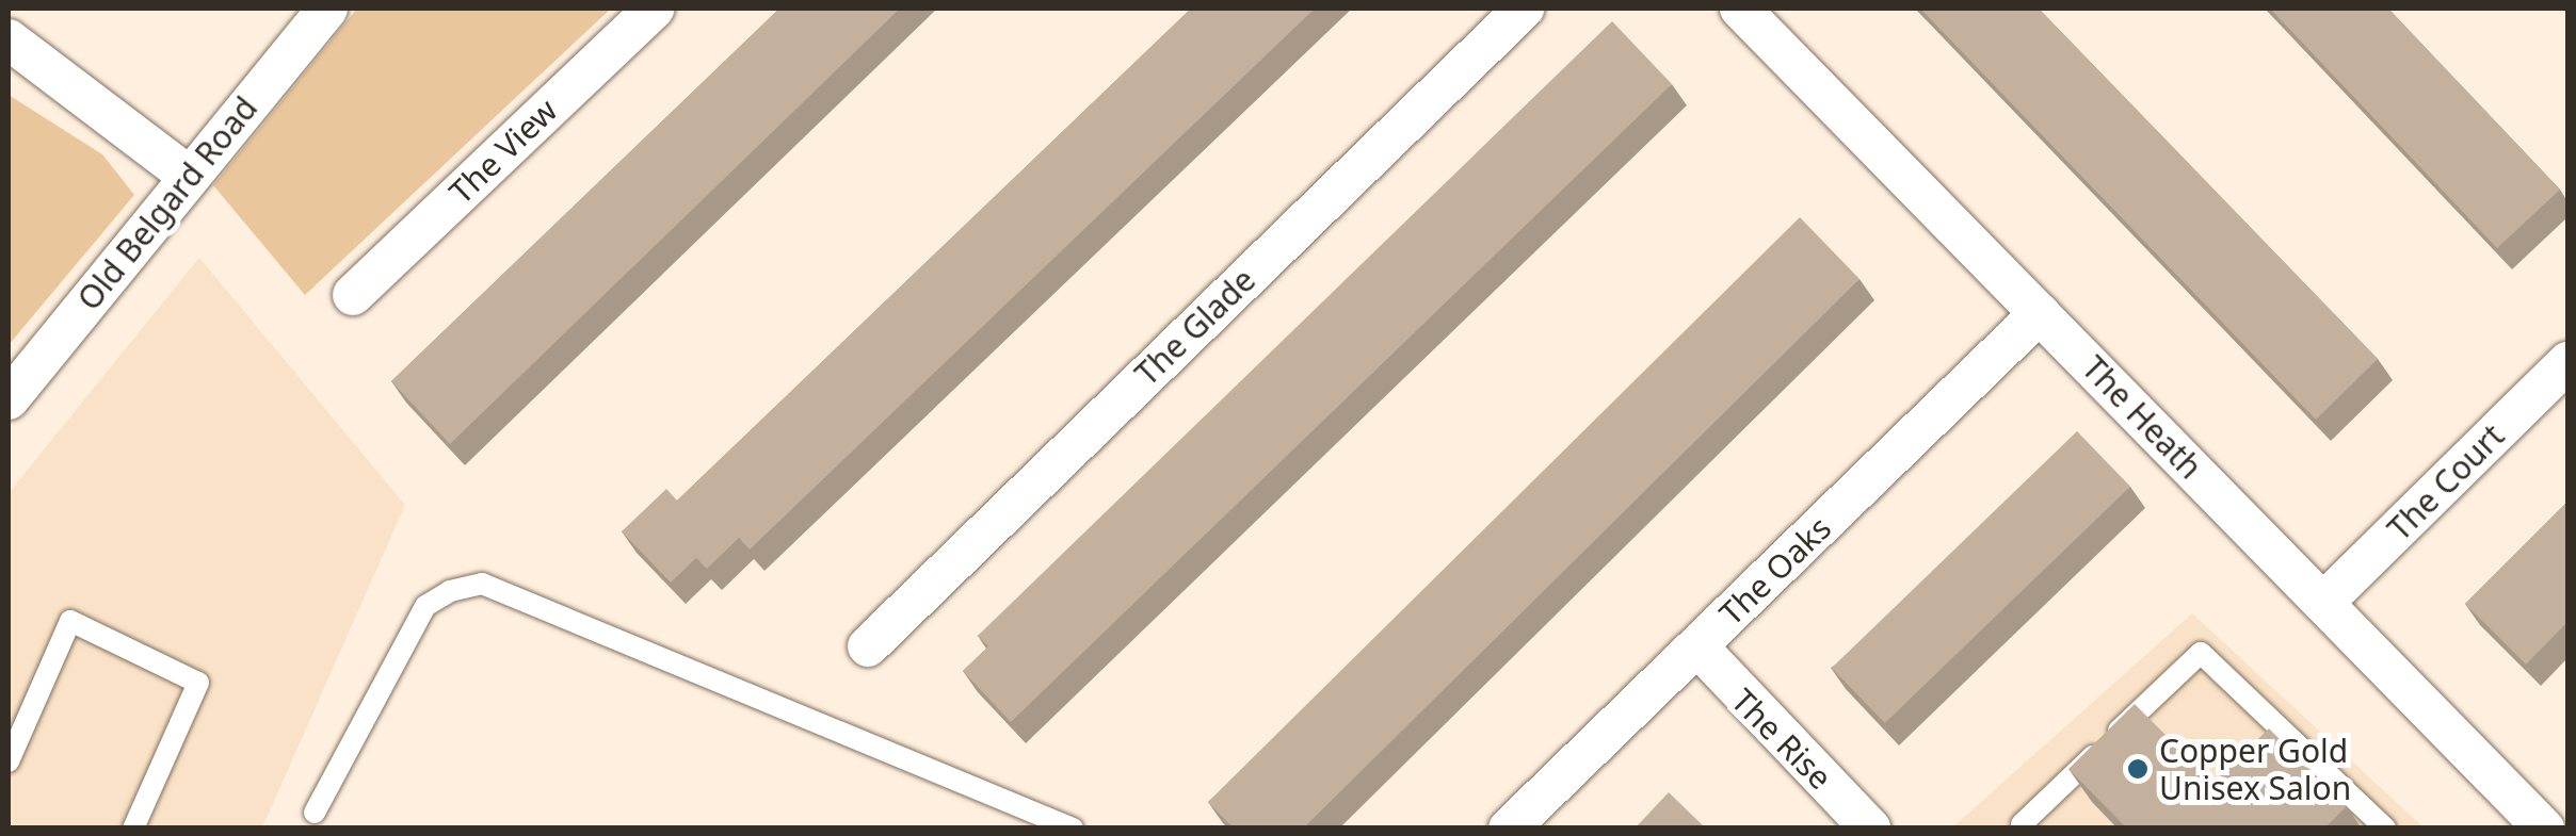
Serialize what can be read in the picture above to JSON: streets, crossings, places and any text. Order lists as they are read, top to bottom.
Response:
{
  "streets": {
    "street": [
      "The View",
      "Old Belgard Road",
      "The Glade",
      "The Heath",
      "The Court",
      "The Oaks",
      "The Rise"
    ]
  },
  "crossings": [
    ["The Heath", "The Court"],
    ["The Heath", "The Oaks"],
    ["The Oaks", "The Rise"]
  ],
  "places": ["Copper Gold Unisex Salon"]
}
